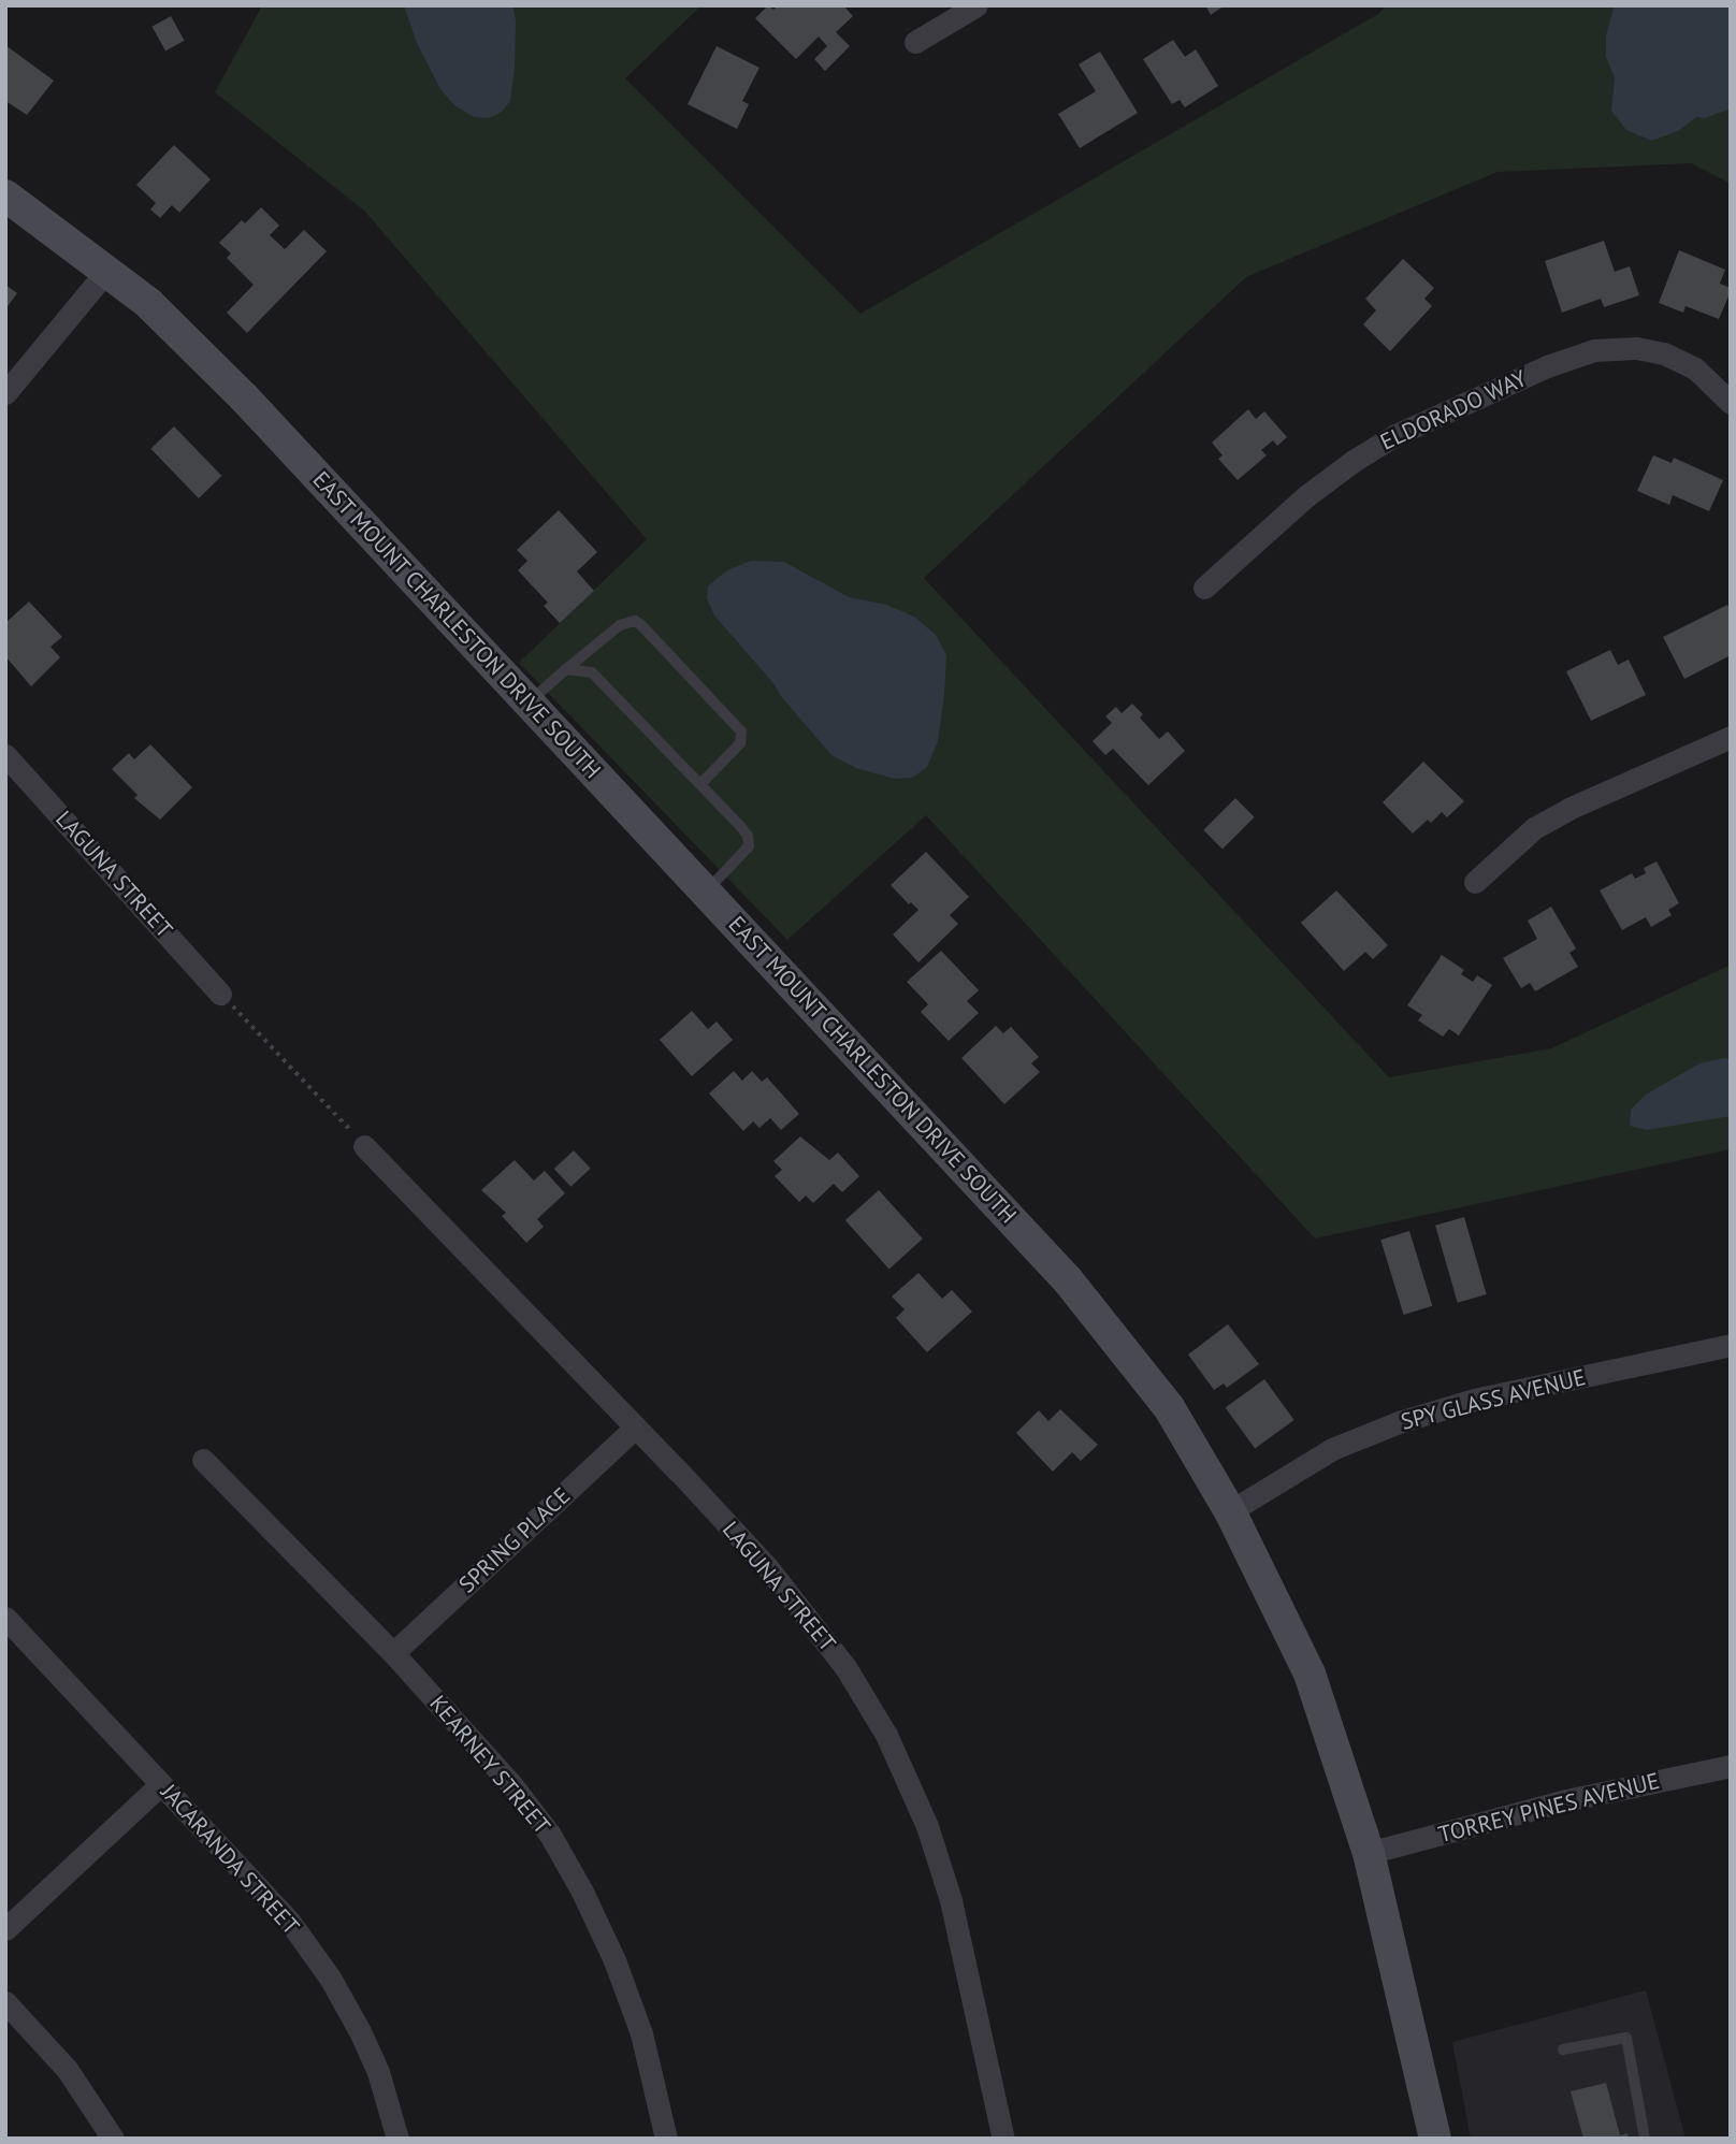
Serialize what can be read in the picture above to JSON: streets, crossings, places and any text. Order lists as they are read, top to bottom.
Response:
{
  "streets": {
    "street": [
      "ELDORADO WAY",
      "EAST MOUNT CHARLESTON DRIVE SOUTH",
      "LAGUNA STREET",
      "SPY GLASS AVENUE",
      "SPRING PLACE",
      "KEARNEY STREET",
      "TORREY PINES AVENUE",
      "JACARANDA STREET"
    ]
  },
  "crossings": [
    ["EAST MOUNT CHARLESTON DRIVE SOUTH", "SPY GLASS AVENUE"],
    ["EAST MOUNT CHARLESTON DRIVE SOUTH", "TORREY PINES AVENUE"],
    ["LAGUNA STREET", "SPRING PLACE"],
    ["SPRING PLACE", "KEARNEY STREET"]
  ]
}
